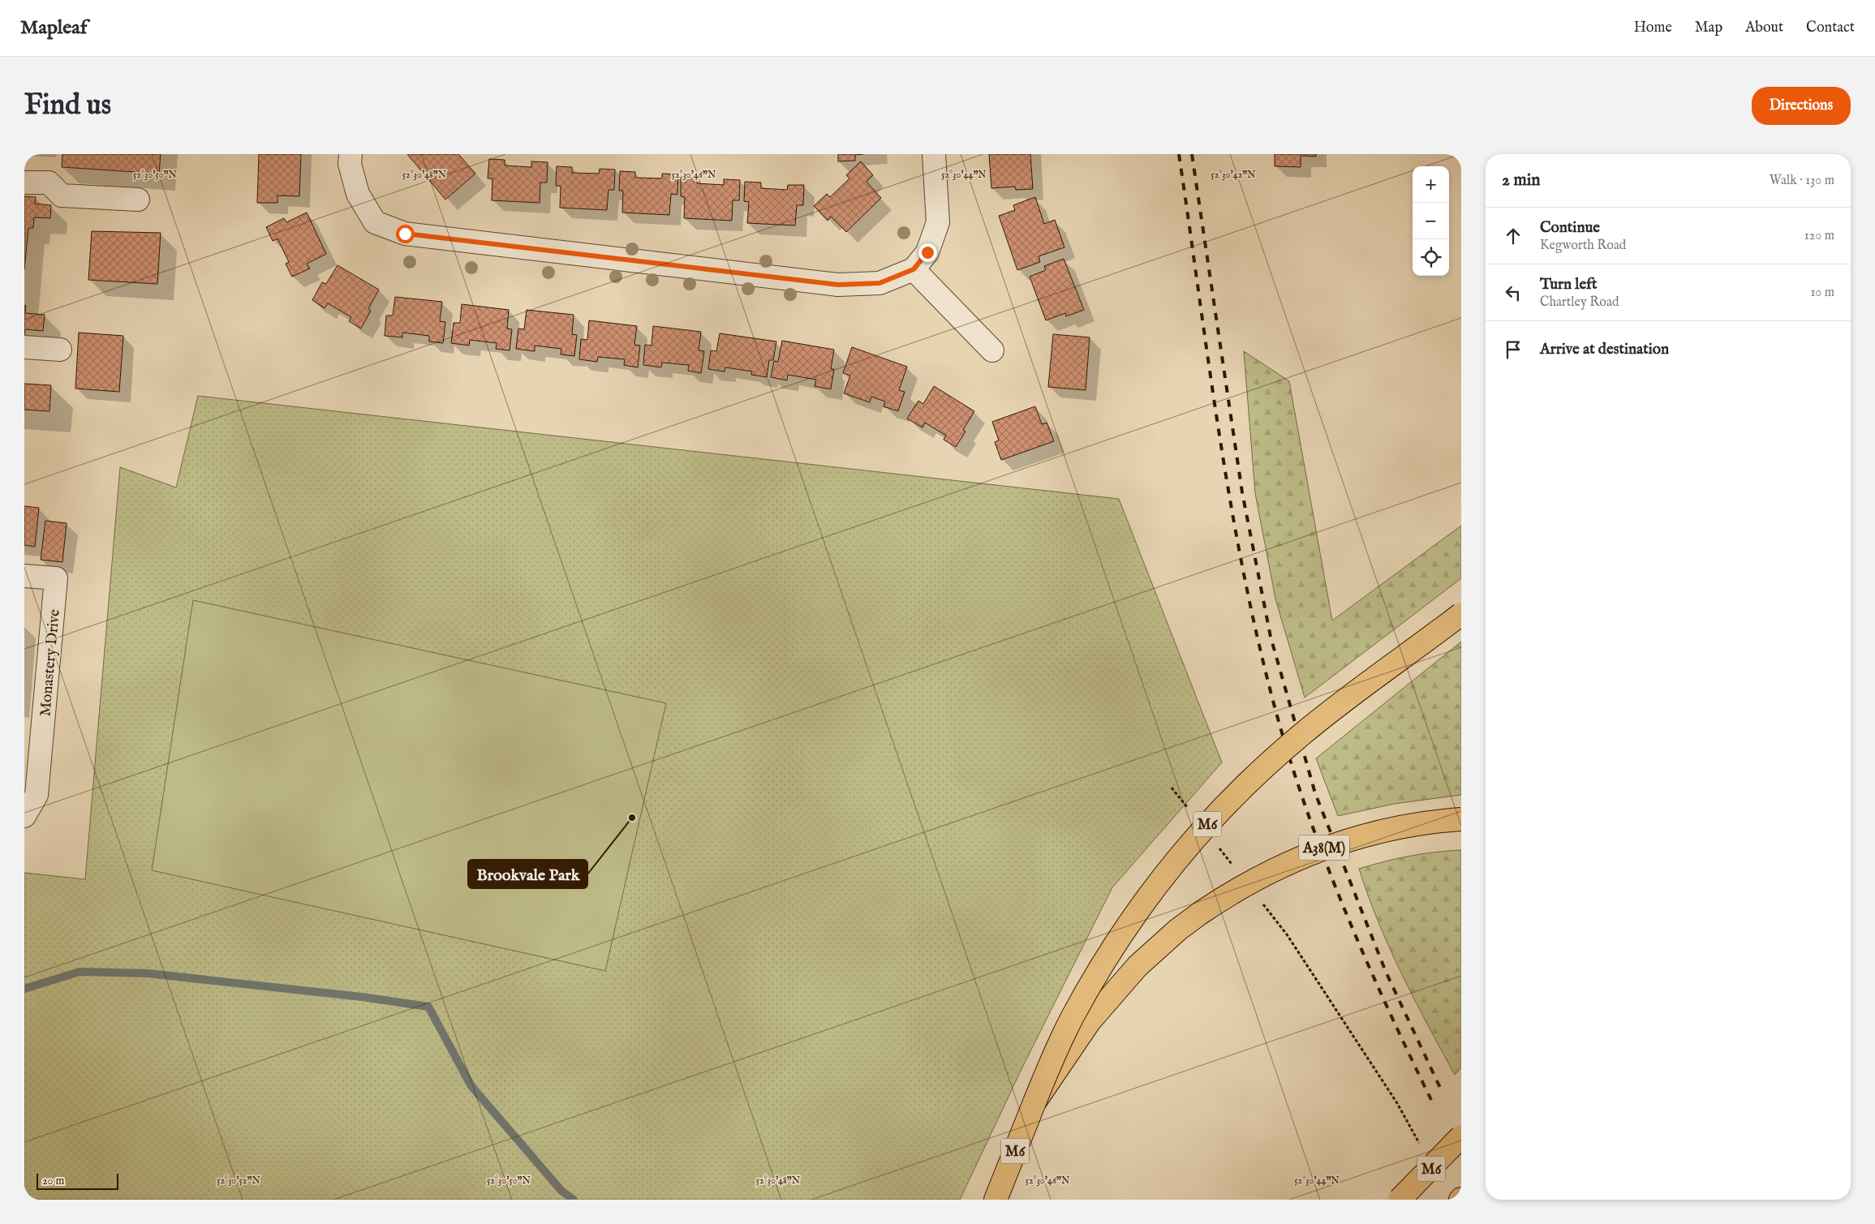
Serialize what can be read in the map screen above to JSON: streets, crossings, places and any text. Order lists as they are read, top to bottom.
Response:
{
  "streets": {
    "highway": ["M6", "A38(M)"],
    "street": ["Monastery Drive"]
  },
  "crossings": [
    ["M6", "A38(M)"]
  ],
  "places": ["Brookvale Park"],
  "scale_bar": "20 m",
  "page": {
    "header": "Mapleaf",
    "nav": [
      "Home",
      "Map",
      "About",
      "Contact"
    ],
    "buttons": "Directions",
    "title": "Find us",
    "heading": ["2 min", "Walk · 130 m"],
    "map_buttons": ["+", "−"],
    "list": [
      ["Continue", "Kegworth Road", "120 m"],
      ["Turn left", "Chartley Road", "10 m"],
      "Arrive at destination"
    ],
    "scale": "20 m"
  },
  "coordinates": [
    "52°30'44\"N",
    "52°30'50\"N",
    "52°30'48\"N",
    "52°30'46\"N",
    "52°30'42\"N",
    "52°30'52\"N"
  ]
}
